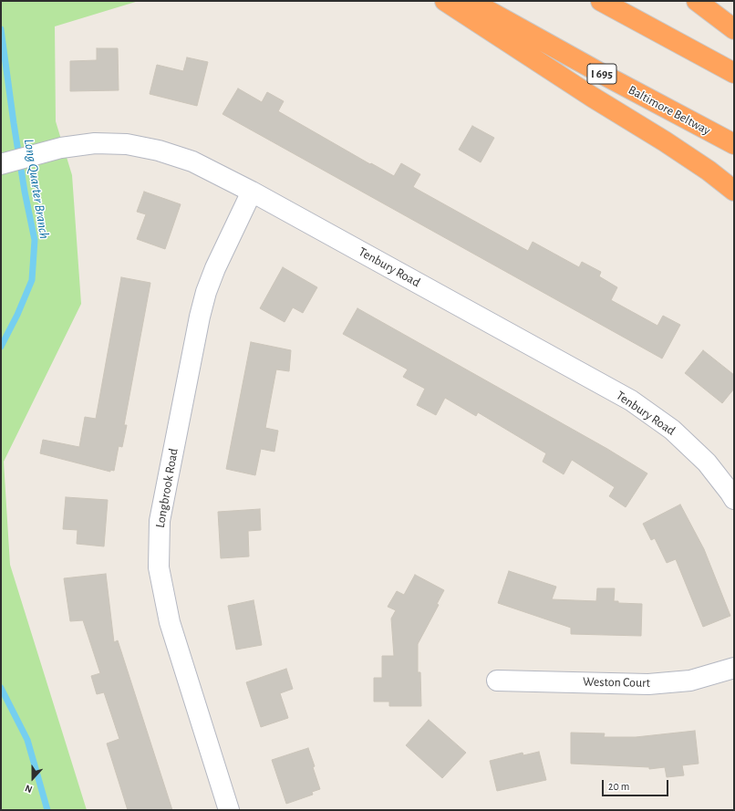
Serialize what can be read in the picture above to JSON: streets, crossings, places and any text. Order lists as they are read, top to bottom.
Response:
{
  "streets": {
    "highway": ["I 695", "Baltimore Beltway"],
    "street": ["Tenbury Road", "Longbrook Road", "Weston Court"]
  },
  "crossings": [
    ["Tenbury Road", "Longbrook Road"]
  ],
  "water": ["Long Quarter Branch"],
  "scale_bar": "20 m",
  "north": "bottom"
}
